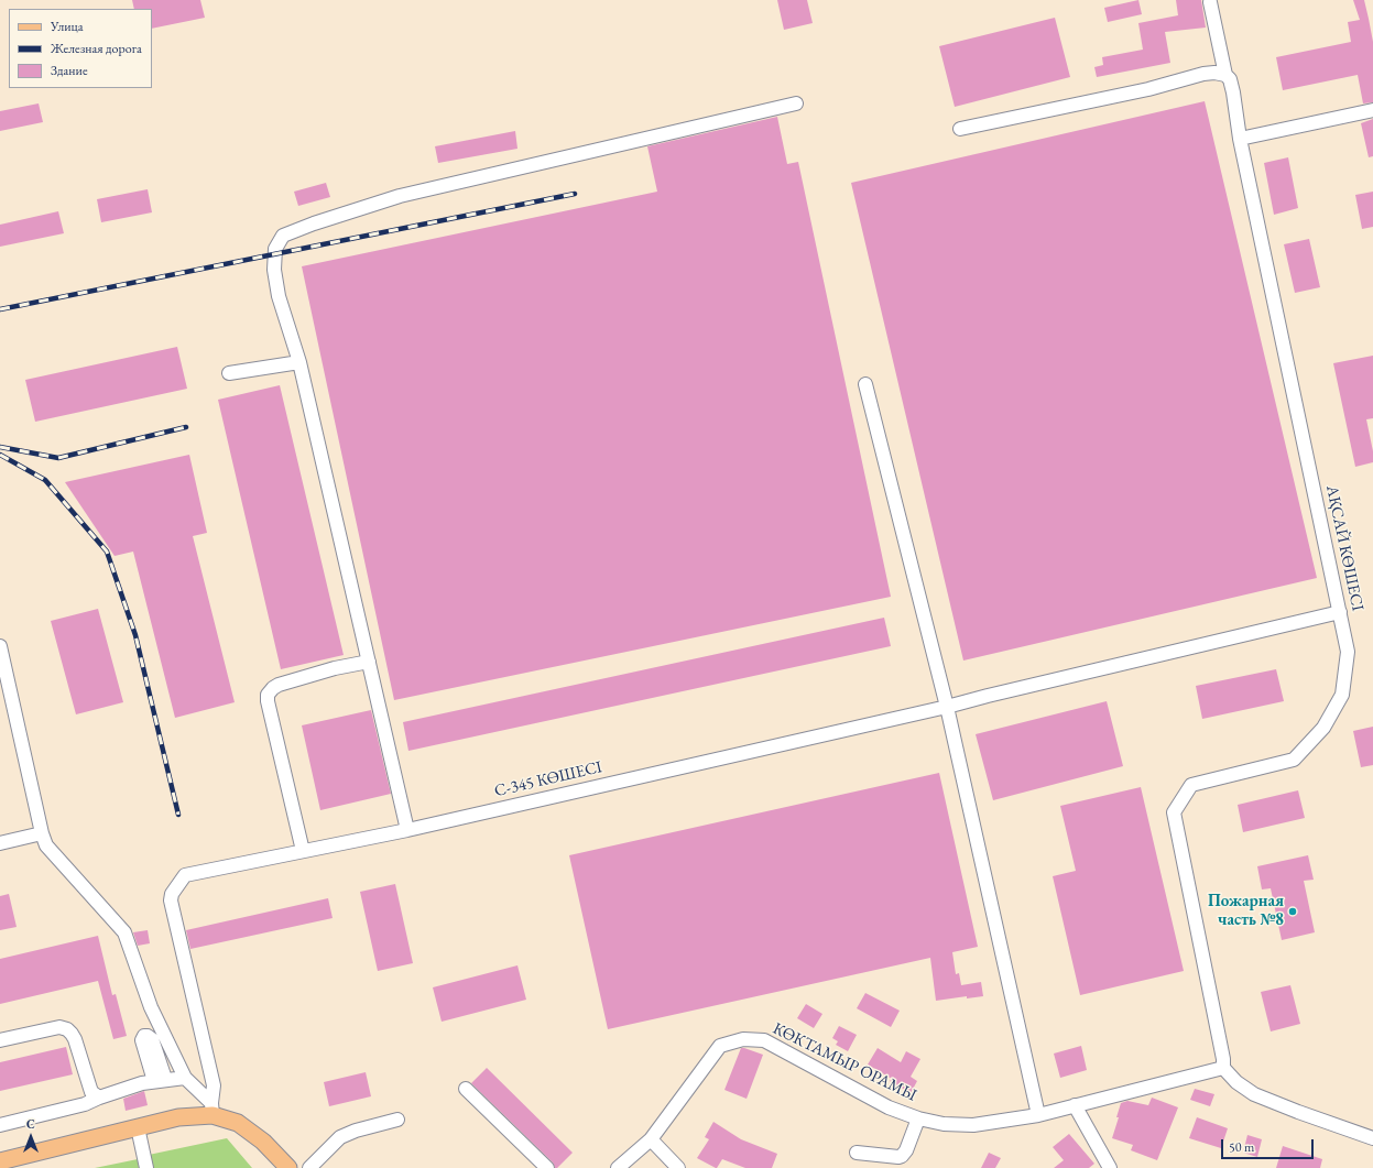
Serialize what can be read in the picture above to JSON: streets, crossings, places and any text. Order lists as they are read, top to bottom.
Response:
{
  "streets": {
    "street": ["АҚСАЙ КӨШЕСІ", "С-345 КӨШЕСІ", "КӨКТАМЫР ОРАМЫ"]
  },
  "crossings": [
    ["АҚСАЙ КӨШЕСІ", "С-345 КӨШЕСІ"],
    ["АҚСАЙ КӨШЕСІ", "КӨКТАМЫР ОРАМЫ"]
  ],
  "places": ["Пожарная часть №8"],
  "legend": ["Улица", "Железная дорога", "Здание"],
  "scale_bar": "50 m",
  "north": "top"
}
